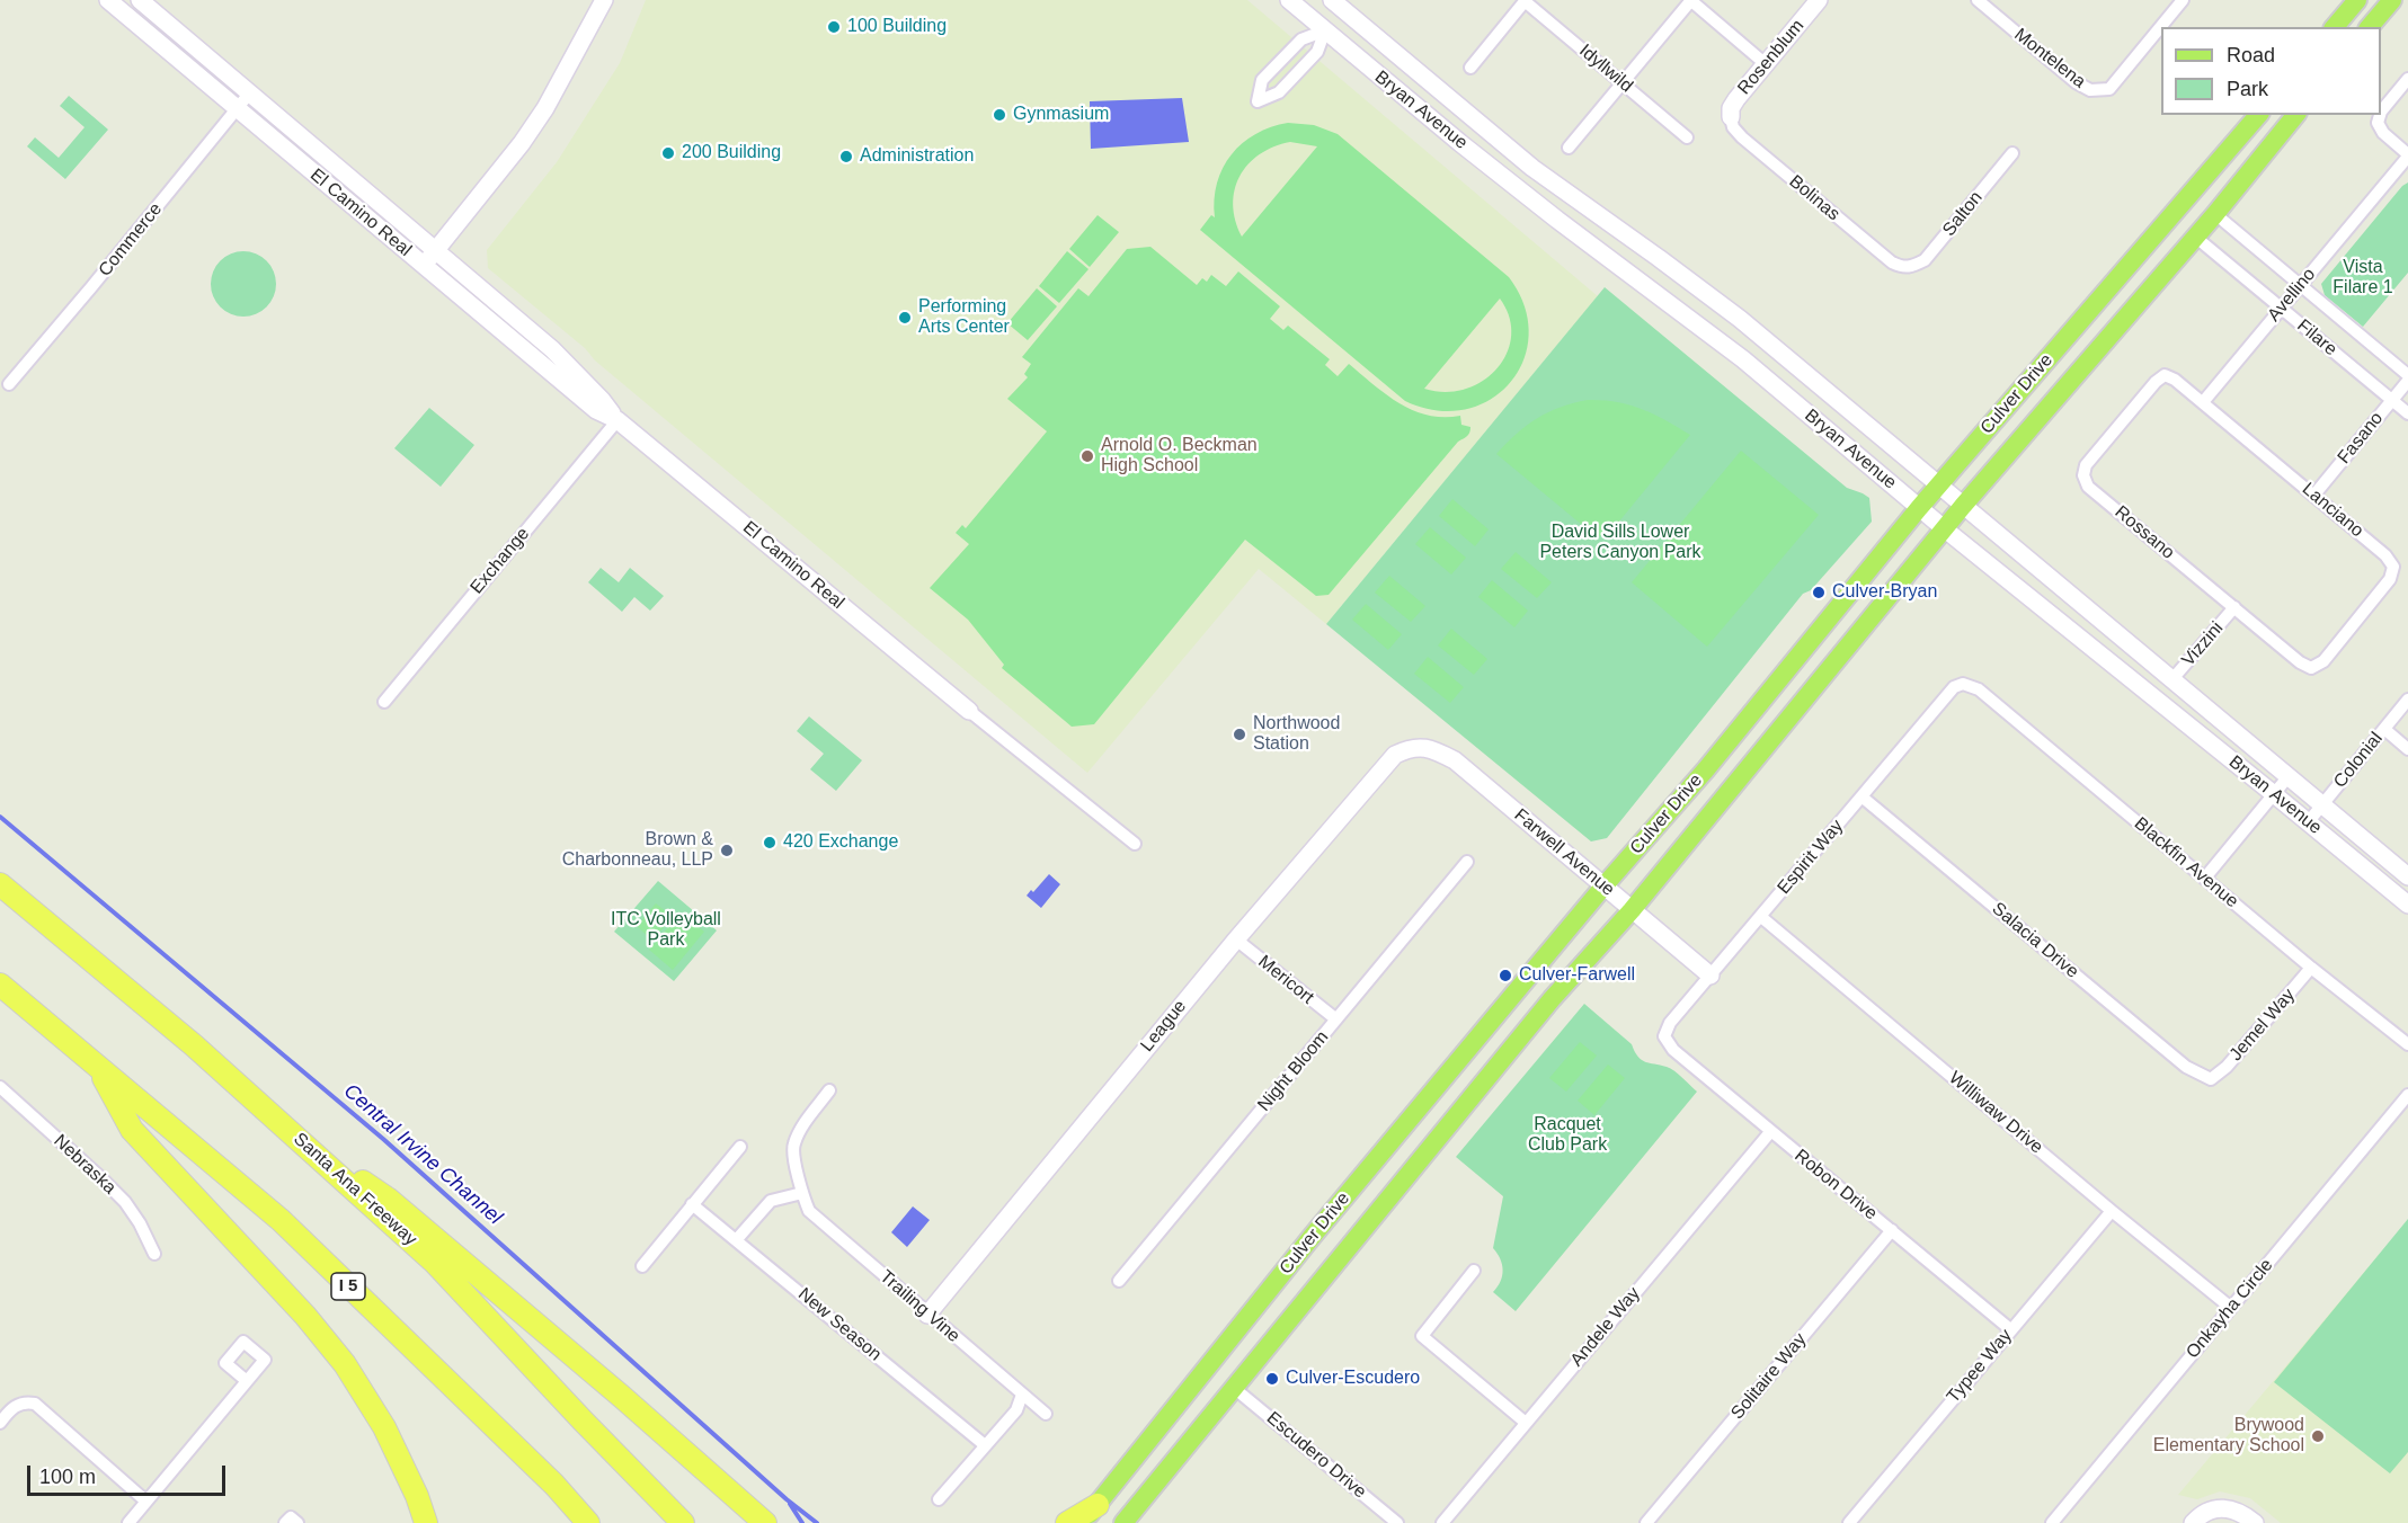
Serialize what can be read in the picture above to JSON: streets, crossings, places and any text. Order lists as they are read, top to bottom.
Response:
{
  "streets": {
    "highway": ["Santa Ana Freeway", "I 5"],
    "main road": [
      "Rosenblum",
      "Bryan Avenue",
      "El Camino Real",
      "Culver Drive",
      "Farwell Avenue",
      "League"
    ],
    "street": [
      "Montelena",
      "Idyllwild",
      "Bolinas",
      "Salton",
      "Commerce",
      "Avellino",
      "Filare",
      "Fasano",
      "Lanciano",
      "Rossano",
      "Exchange",
      "Vizzini",
      "Colonial",
      "Espirit Way",
      "Blackfin Avenue",
      "Salacia Drive",
      "Mericort",
      "Jemel Way",
      "Night Bloom",
      "Williwaw Drive",
      "Nebraska",
      "Robon Drive",
      "Trailing Vine",
      "Onkayha Circle",
      "New Season",
      "Andele Way",
      "Typee Way",
      "Solitaire Way",
      "Escudero Drive"
    ]
  },
  "crossings": [
    ["Rosenblum", "Bolinas"],
    ["Bryan Avenue", "Culver Drive"],
    ["Bryan Avenue", "Vizzini"],
    ["Bryan Avenue", "Colonial"],
    ["Bolinas", "Salton"],
    ["El Camino Real", "Commerce"],
    ["El Camino Real", "Exchange"],
    ["Avellino", "Filare"],
    ["Avellino", "Lanciano"],
    ["Filare", "Culver Drive"],
    ["Filare", "Fasano"],
    ["Culver Drive", "Farwell Avenue"],
    ["Culver Drive", "Escudero Drive"],
    ["Fasano", "Lanciano"],
    ["Lanciano", "Rossano"],
    ["Rossano", "Vizzini"],
    ["Farwell Avenue", "Espirit Way"],
    ["Farwell Avenue", "League"],
    ["Espirit Way", "Blackfin Avenue"],
    ["Espirit Way", "Salacia Drive"],
    ["Espirit Way", "Williwaw Drive"],
    ["Espirit Way", "Robon Drive"],
    ["Blackfin Avenue", "Jemel Way"],
    ["Salacia Drive", "Jemel Way"],
    ["Mericort", "League"],
    ["Mericort", "Night Bloom"],
    ["League", "Trailing Vine"],
    ["Williwaw Drive", "Onkayha Circle"],
    ["Williwaw Drive", "Typee Way"],
    ["Robon Drive", "Andele Way"],
    ["Robon Drive", "Typee Way"],
    ["Robon Drive", "Solitaire Way"]
  ],
  "water": ["Central Irvine Channel"],
  "parks": [
    "Vista Filare 1",
    "David Sills Lower Peters Canyon Park",
    "ITC Volleyball Park",
    "Racquet Club Park"
  ],
  "places": [
    "100 Building",
    "Gynmasium",
    "200 Building",
    "Administration",
    "Performing Arts Center",
    "Arnold O. Beckman High School",
    "Culver-Bryan",
    "Northwood Station",
    "420 Exchange",
    "Brown & Charbonneau, LLP",
    "Culver-Farwell",
    "Culver-Escudero",
    "Brywood Elementary School"
  ],
  "legend": ["Road", "Park"],
  "scale_bar": "100 m"
}
